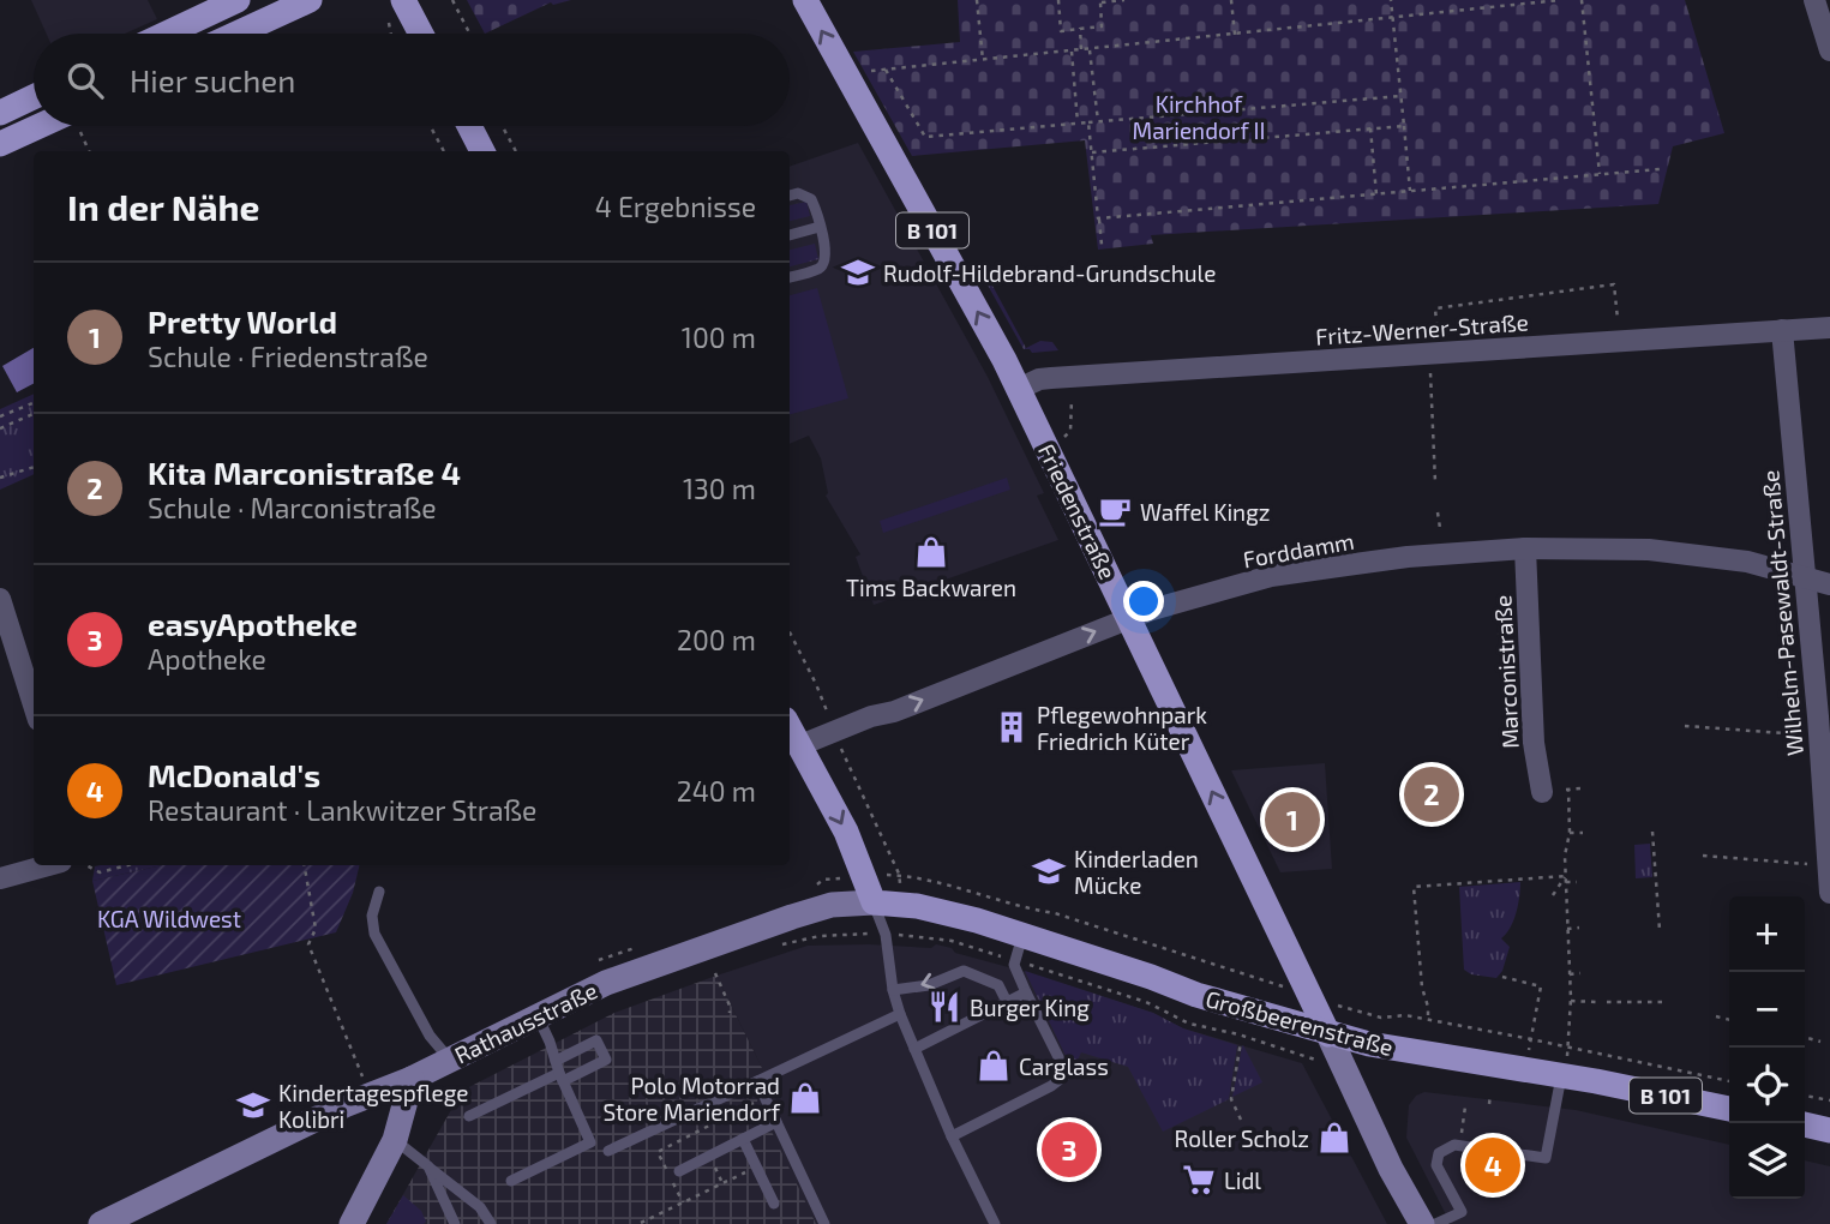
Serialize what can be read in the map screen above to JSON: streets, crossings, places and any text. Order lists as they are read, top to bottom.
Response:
{
  "streets": {
    "main road": [
      "B 101",
      "Friedenstraße",
      "Rathausstraße",
      "Großbeerenstraße"
    ],
    "street": [
      "Fritz-Werner-Straße",
      "Forddamm",
      "Wilhelm-Pasewaldt-Straße",
      "Marconistraße"
    ]
  },
  "crossings": [
    ["Fritz-Werner-Straße", "Friedenstraße"],
    ["Fritz-Werner-Straße", "Wilhelm-Pasewaldt-Straße"],
    ["Friedenstraße", "Forddamm"],
    ["Friedenstraße", "Großbeerenstraße"],
    ["Forddamm", "Wilhelm-Pasewaldt-Straße"],
    ["Forddamm", "Marconistraße"],
    ["Rathausstraße", "Großbeerenstraße"]
  ],
  "one_way": ["Friedenstraße"],
  "parks": ["Kirchhof Mariendorf II", "KGA Wildwest"],
  "places": {
    "school or university": ["Rudolf-Hildebrand-Grundschule", "Kinderladen Mücke", "Kindertagespflege Kolibri"],
    "cafe": ["Waffel Kingz"],
    "shop": [
      "Tims Backwaren",
      "Carglass",
      "Polo Motorrad Store Mariendorf",
      "Roller Scholz"
    ],
    "building": ["Pflegewohnpark Friedrich Küter"],
    "restaurant": ["Burger King"],
    "supermarket": ["Lidl"]
  },
  "page": {
    "search": "Hier suchen",
    "heading": ["In der Nähe", "4 Ergebnisse"],
    "list": [
      {
        "mark": "1",
        "name": "Pretty World",
        "note": "Schule · Friedenstraße",
        "value": "100 m"
      },
      {
        "mark": "2",
        "name": "Kita Marconistraße 4",
        "note": "Schule · Marconistraße",
        "value": "130 m"
      },
      {
        "mark": "3",
        "name": "easyApotheke",
        "note": "Apotheke",
        "value": "200 m"
      },
      {
        "mark": "4",
        "name": "McDonald's",
        "note": "Restaurant · Lankwitzer Straße",
        "value": "240 m"
      }
    ],
    "pins": [
      "2",
      "1",
      "3",
      "4"
    ],
    "map_buttons": ["+", "−"]
  }
}
